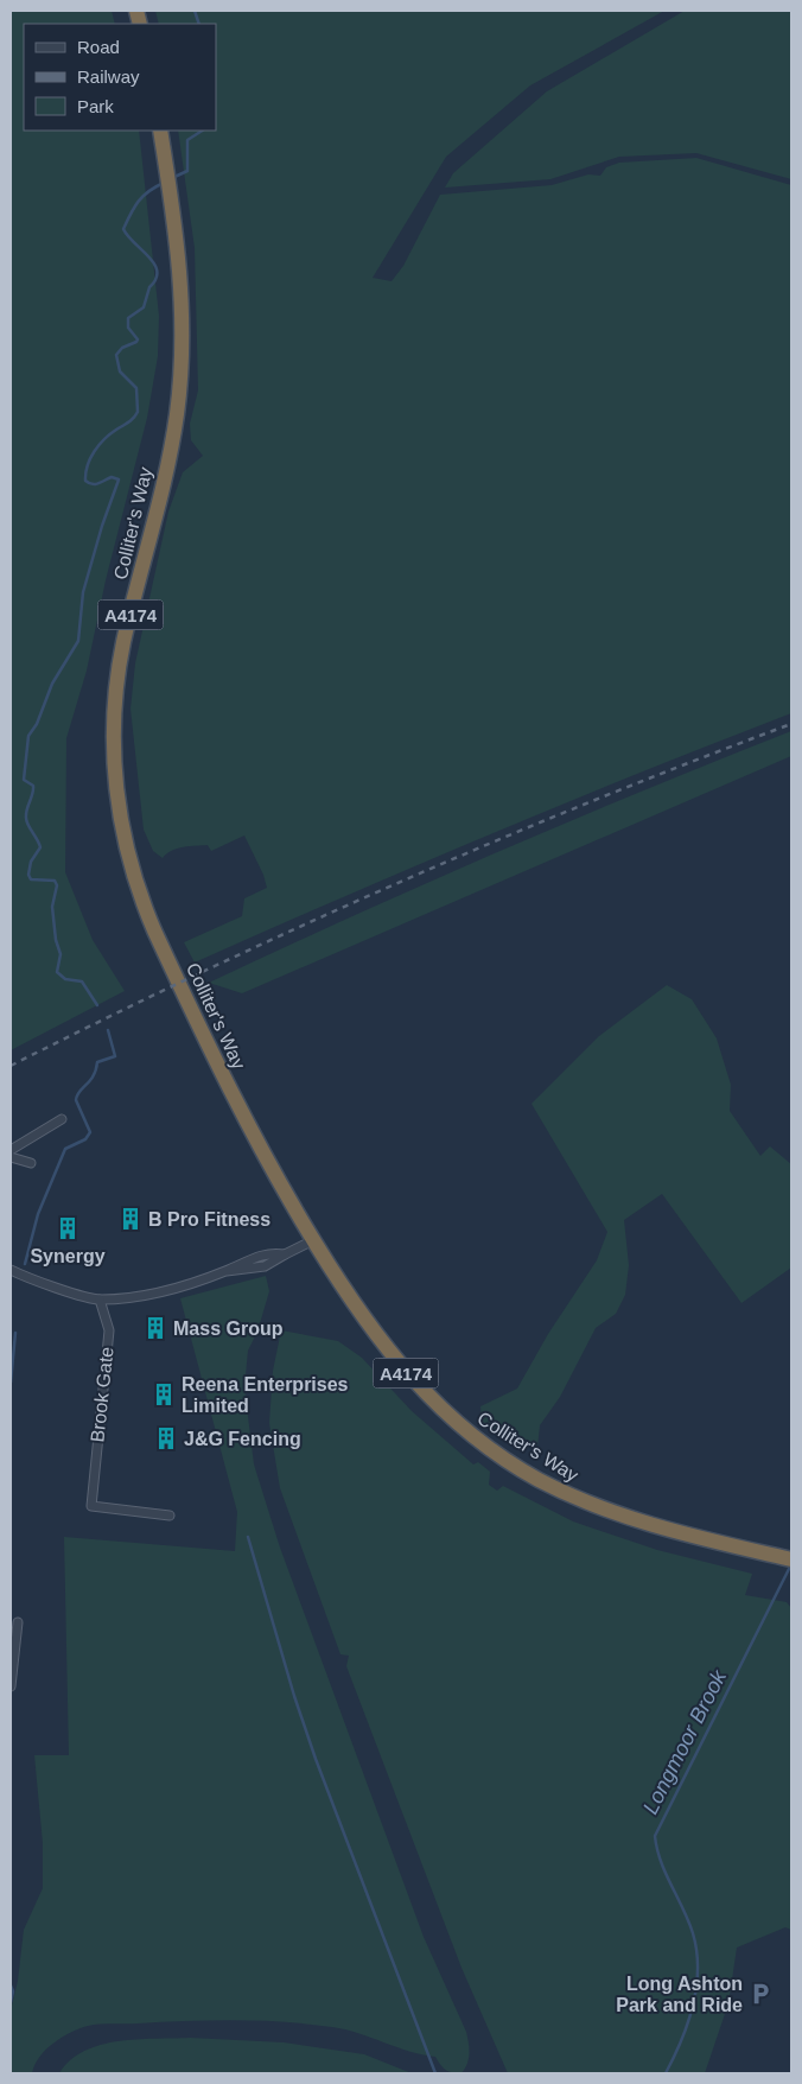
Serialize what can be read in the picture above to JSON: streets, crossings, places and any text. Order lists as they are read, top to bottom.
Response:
{
  "streets": {
    "highway": ["Colliter's Way", "A4174"],
    "street": ["Brook Gate"]
  },
  "water": ["Longmoor Brook"],
  "places": {
    "building": [
      "B Pro Fitness",
      "Synergy",
      "Mass Group",
      "Reena Enterprises Limited",
      "J&G Fencing"
    ],
    "parking": ["Long Ashton Park and Ride"]
  },
  "legend": ["Road", "Railway", "Park"]
}
